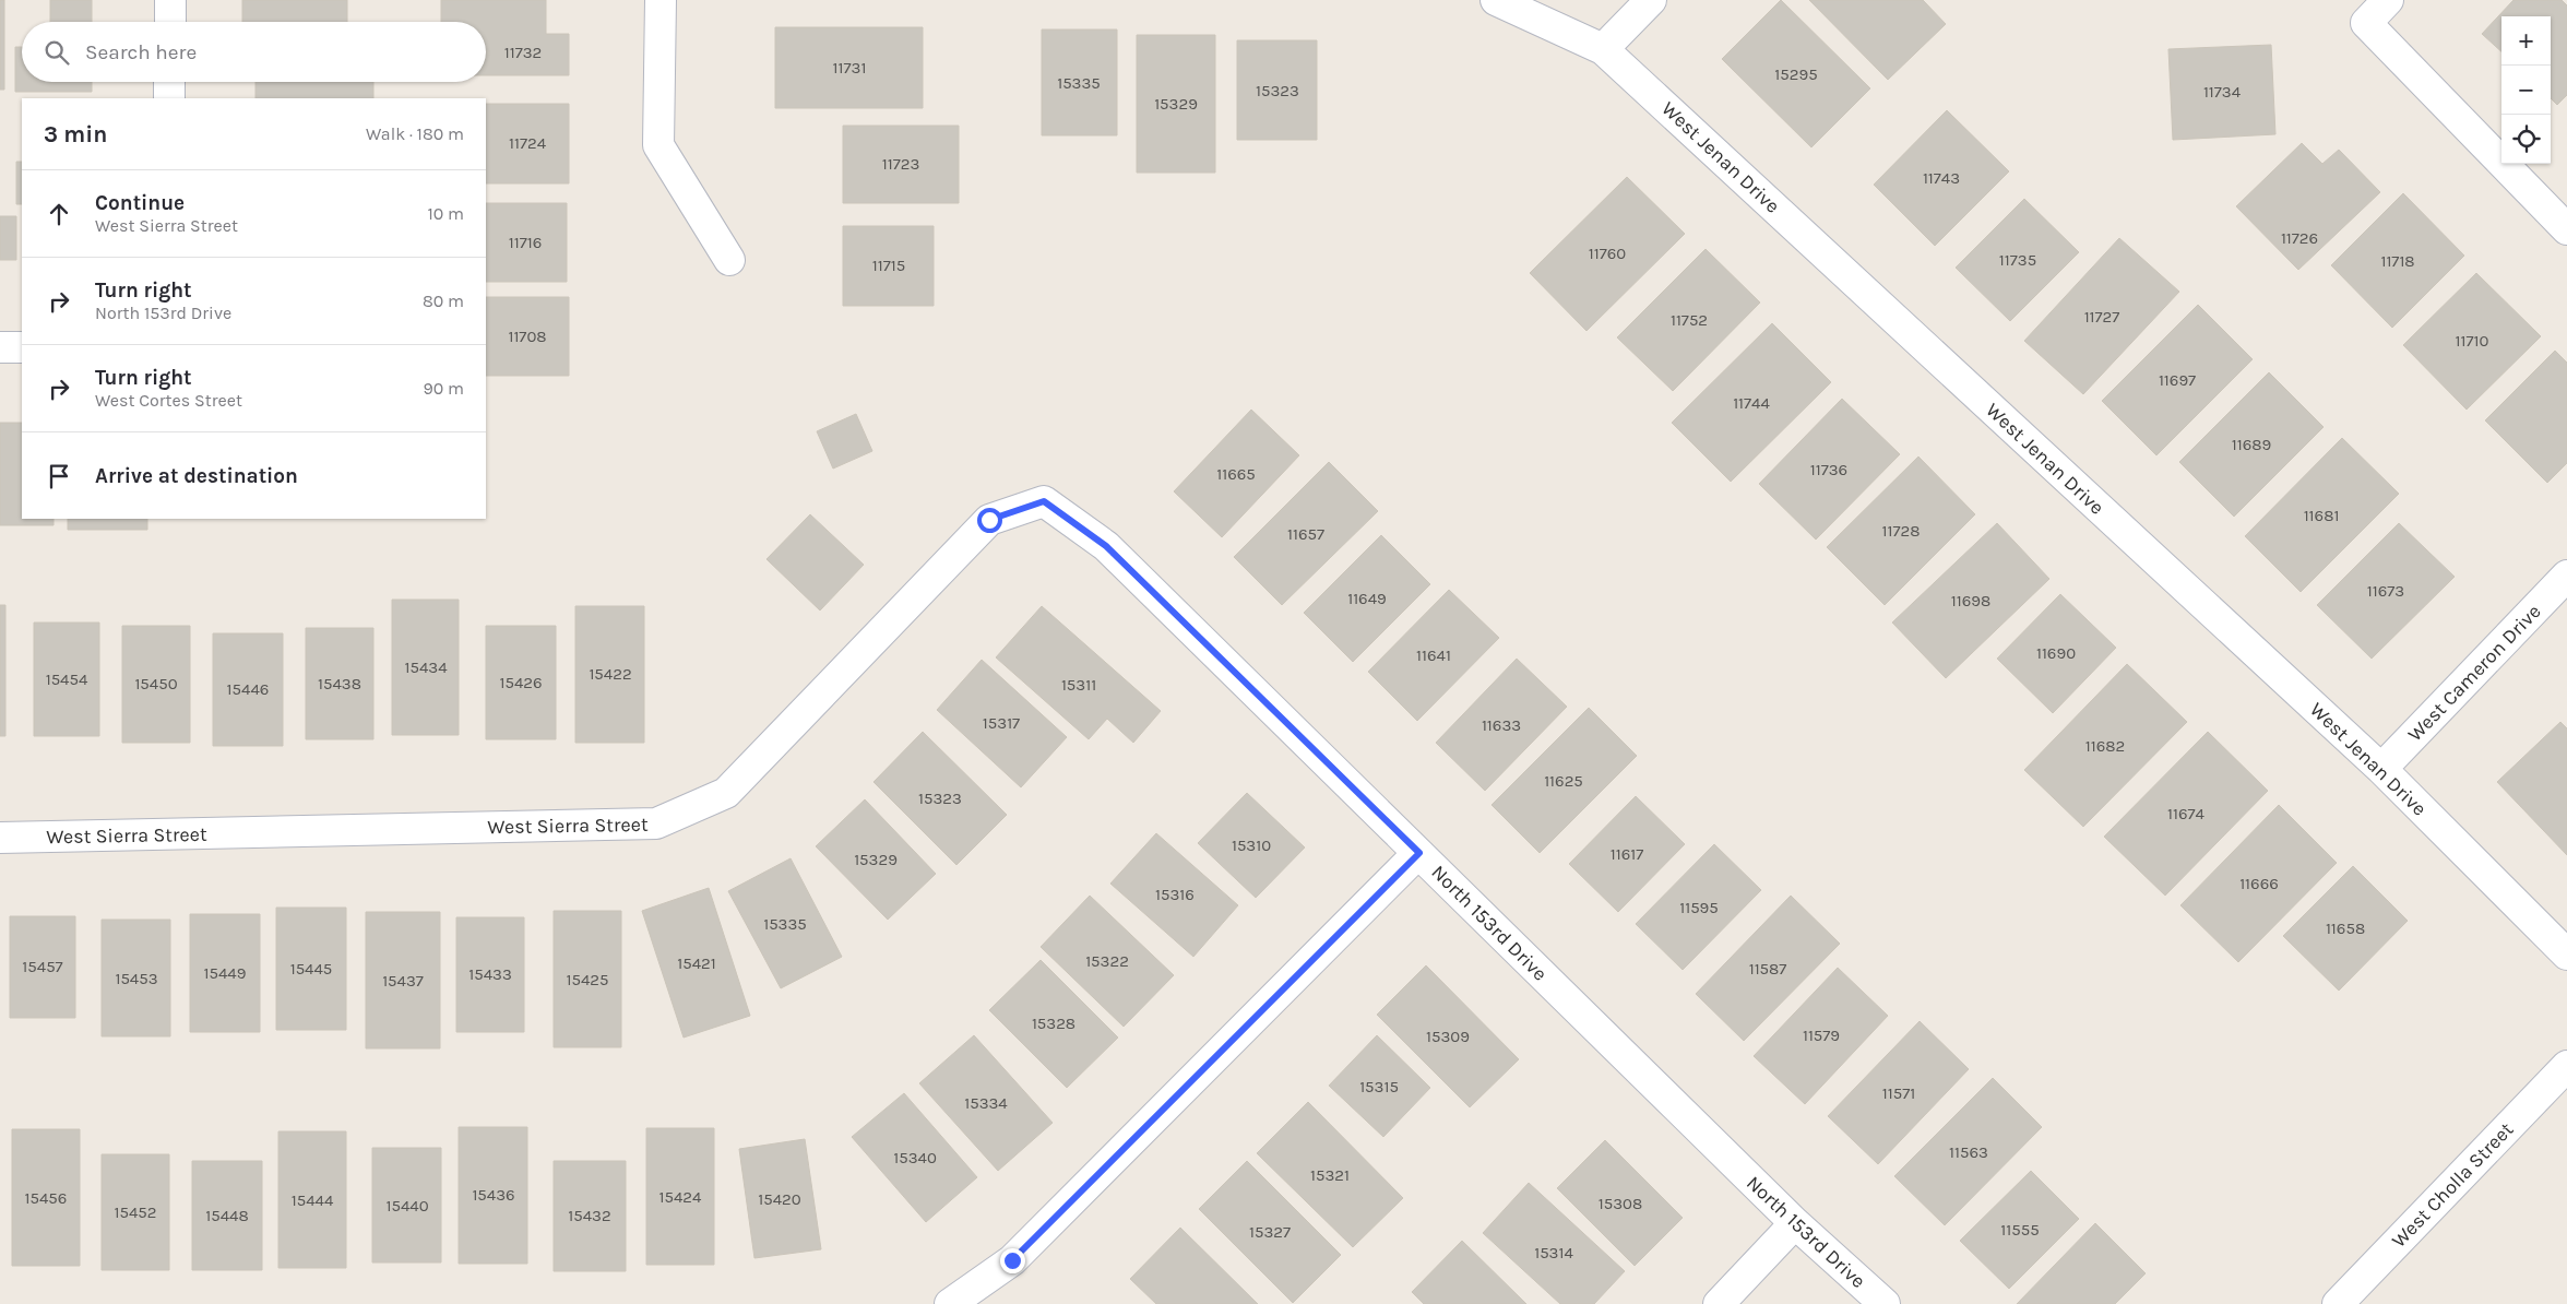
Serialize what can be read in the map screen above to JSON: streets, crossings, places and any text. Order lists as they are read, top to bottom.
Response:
{
  "streets": {
    "street": [
      "West Jenan Drive",
      "West Cameron Drive",
      "West Sierra Street",
      "North 153rd Drive",
      "West Cholla Street"
    ]
  },
  "crossings": [
    ["West Jenan Drive", "West Cameron Drive"],
    ["West Sierra Street", "North 153rd Drive"]
  ],
  "house_numbers": [
    "11732",
    "11731",
    "15295",
    "15335",
    "15323",
    "11734",
    "15329",
    "11724",
    "11723",
    "11743",
    "11726",
    "11716",
    "11760",
    "11735",
    "11718",
    "11715",
    "11727",
    "11752",
    "11708",
    "11710",
    "11697",
    "11744",
    "11689",
    "11736",
    "11665",
    "11681",
    "11728",
    "11657",
    "11673",
    "11649",
    "11698",
    "11690",
    "11641",
    "15434",
    "15422",
    "15454",
    "15426",
    "15450",
    "15438",
    "15311",
    "15446",
    "15317",
    "11633",
    "11682",
    "11625",
    "15323",
    "11674",
    "15310",
    "11617",
    "15329",
    "11666",
    "15316",
    "11595",
    "15335",
    "11658",
    "15322",
    "15421",
    "15457",
    "15445",
    "11587",
    "15449",
    "15433",
    "15453",
    "15425",
    "15437",
    "15328",
    "11579",
    "15309",
    "15315",
    "11571",
    "15334",
    "11563",
    "15340",
    "15321",
    "15436",
    "15424",
    "15456",
    "15420",
    "15444",
    "15308",
    "15440",
    "15452",
    "15448",
    "15432",
    "11555",
    "15327",
    "15314"
  ],
  "page": {
    "map_buttons": ["+", "−"],
    "search": "Search here",
    "heading": ["3 min", "Walk · 180 m"],
    "list": [
      ["Continue", "West Sierra Street", "10 m"],
      ["Turn right", "North 153rd Drive", "80 m"],
      ["Turn right", "West Cortes Street", "90 m"],
      "Arrive at destination"
    ]
  }
}
